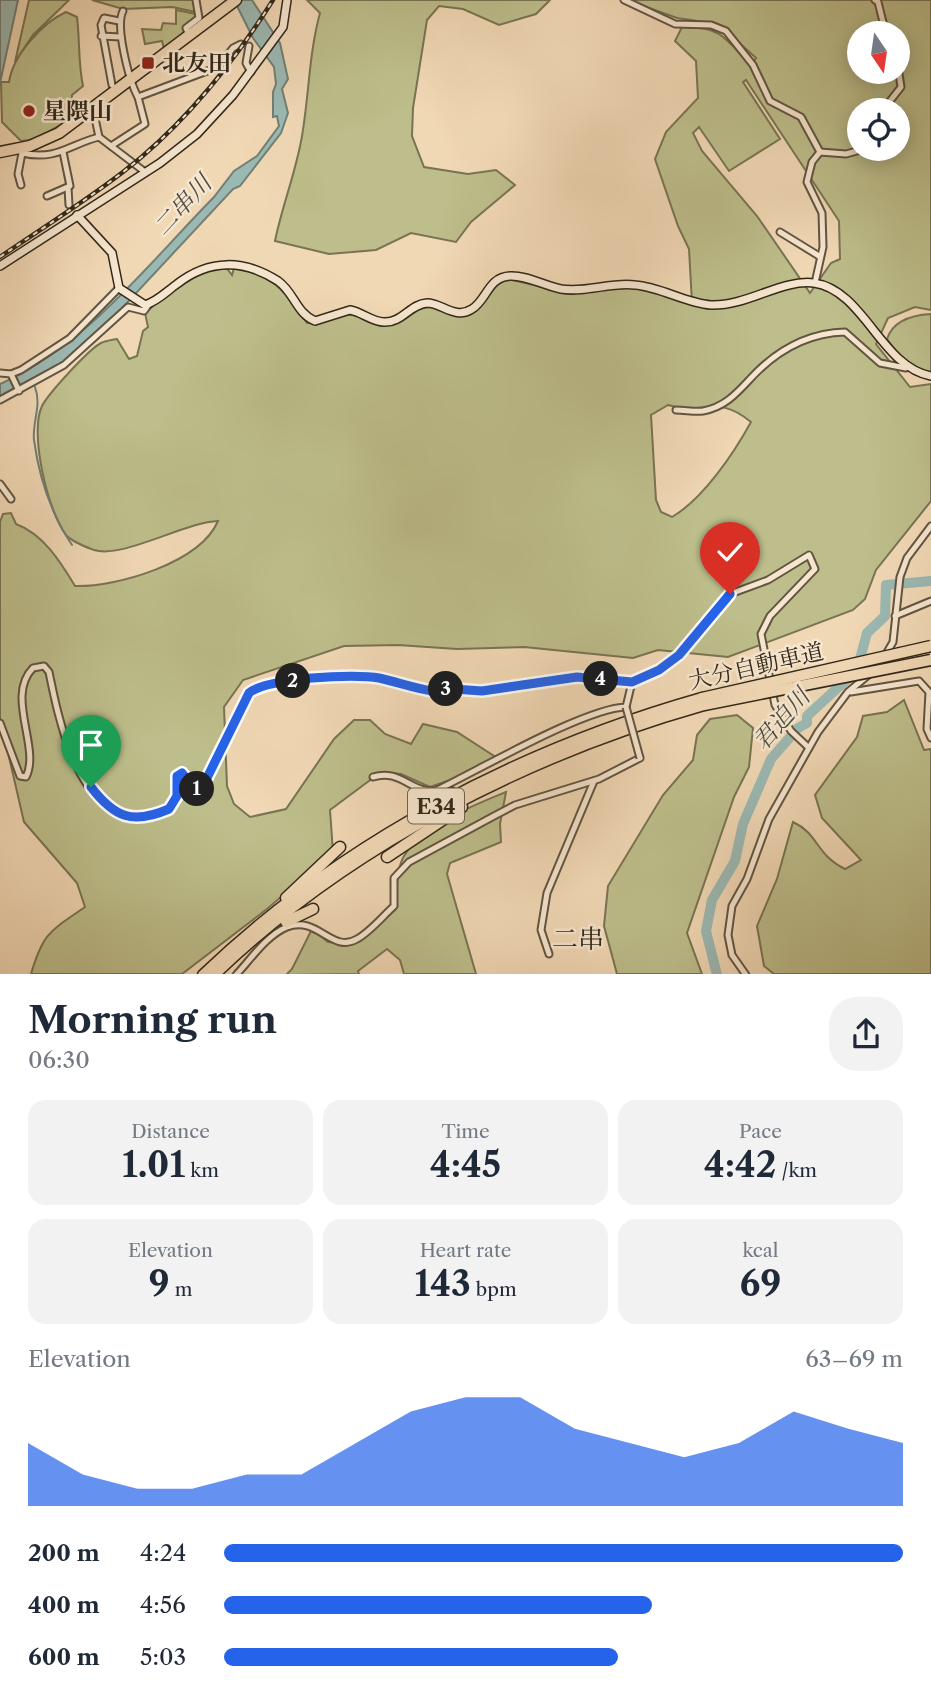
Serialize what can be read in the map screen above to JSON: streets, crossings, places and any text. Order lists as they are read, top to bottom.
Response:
{
  "streets": {
    "highway": ["大分自動車道", "E34"]
  },
  "districts": ["二串"],
  "water": ["二串川", "君迫川"],
  "places": {
    "transit": ["北友田"],
    "other": ["星隈山"]
  },
  "north": "bottom",
  "page": {
    "pins": [
      "4",
      "2",
      "3",
      "1"
    ],
    "heading": ["Morning run", "06:30"],
    "stats": [
      ["Distance", "1.01 km"],
      ["Time", "4:45"],
      ["Pace", "4:42 /km"],
      ["Elevation", "9 m"],
      ["Heart rate", "143 bpm"],
      ["kcal", "69"]
    ],
    "chart": ["Elevation", "63–69 m"],
    "list": [
      {
        "name": "200 m",
        "note": "4:24"
      },
      {
        "name": "400 m",
        "note": "4:56"
      },
      {
        "name": "600 m",
        "note": "5:03"
      }
    ]
  }
}
